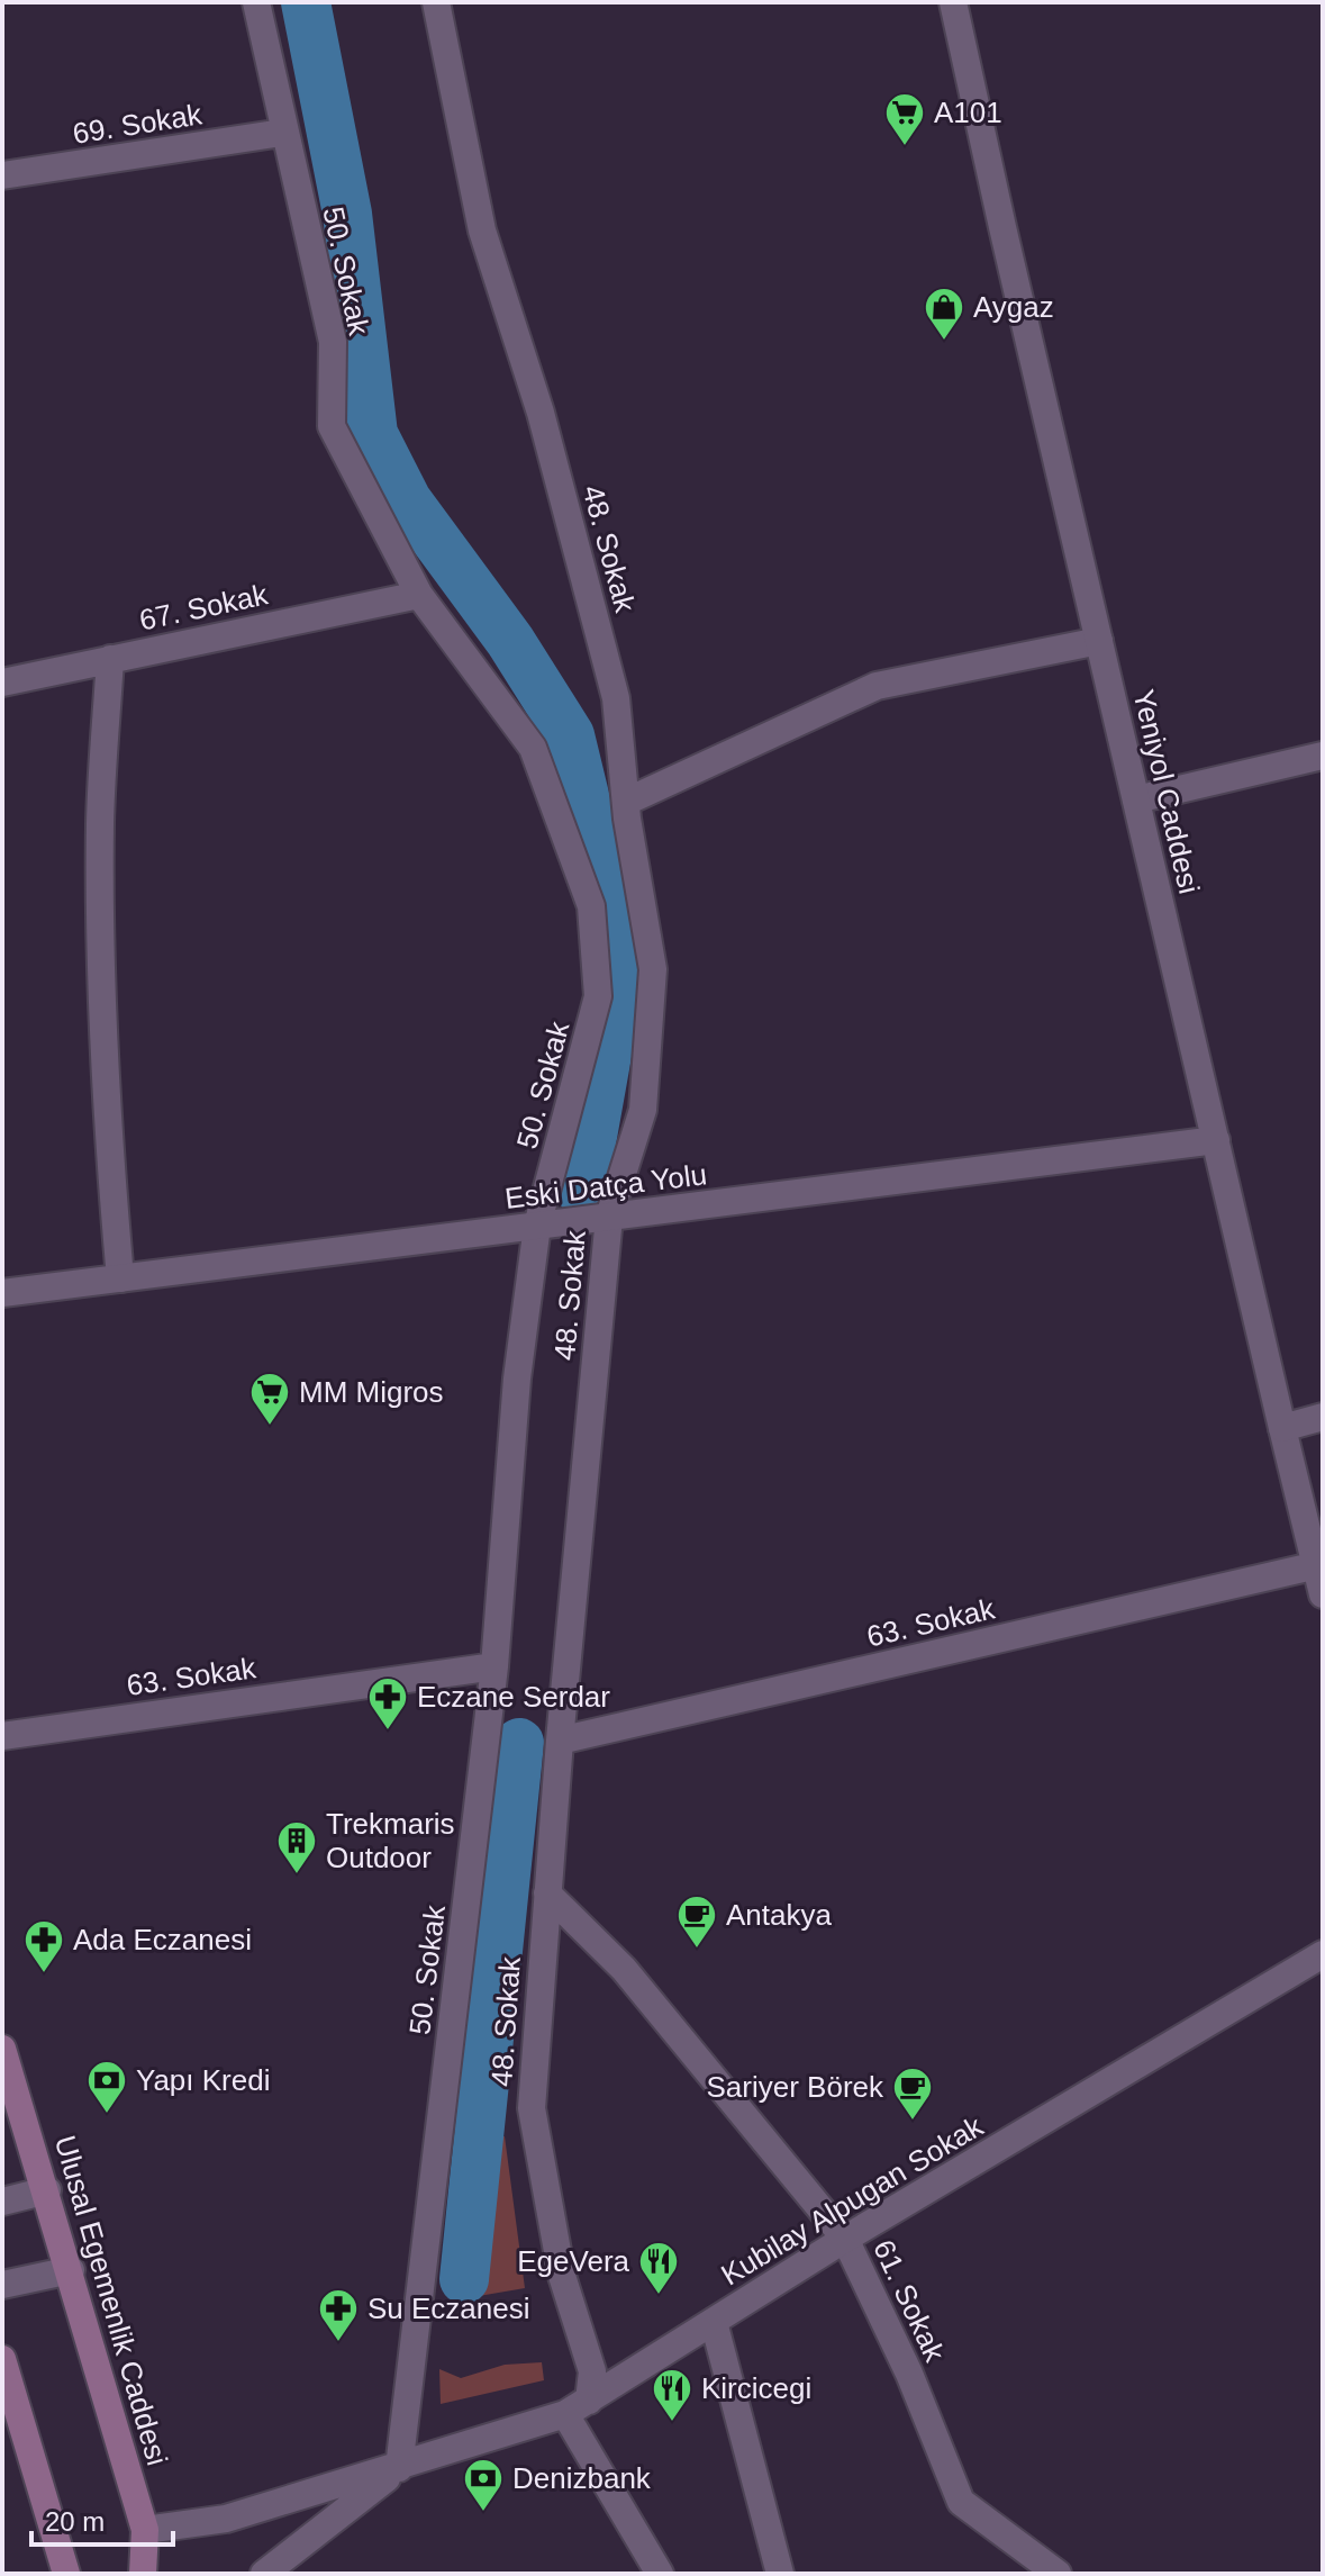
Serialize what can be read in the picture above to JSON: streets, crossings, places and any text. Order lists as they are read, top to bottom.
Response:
{
  "streets": {
    "main road": ["Ulusal Egemenlik Caddesi"],
    "street": [
      "69. Sokak",
      "50. Sokak",
      "48. Sokak",
      "67. Sokak",
      "Yeniyol Caddesi",
      "Eski Datça Yolu",
      "63. Sokak",
      "Kubilay Alpugan Sokak",
      "61. Sokak"
    ]
  },
  "crossings": [
    ["69. Sokak", "50. Sokak"],
    ["50. Sokak", "67. Sokak"],
    ["50. Sokak", "Eski Datça Yolu"],
    ["50. Sokak", "63. Sokak"],
    ["50. Sokak", "Kubilay Alpugan Sokak"],
    ["48. Sokak", "Eski Datça Yolu"],
    ["48. Sokak", "63. Sokak"],
    ["48. Sokak", "Kubilay Alpugan Sokak"],
    ["48. Sokak", "61. Sokak"],
    ["Yeniyol Caddesi", "Eski Datça Yolu"],
    ["Yeniyol Caddesi", "63. Sokak"],
    ["Kubilay Alpugan Sokak", "Ulusal Egemenlik Caddesi"],
    ["Kubilay Alpugan Sokak", "61. Sokak"]
  ],
  "places": {
    "supermarket": ["A101", "MM Migros"],
    "shop": ["Aygaz"],
    "pharmacy": ["Eczane Serdar", "Ada Eczanesi", "Su Eczanesi"],
    "building": ["Trekmaris Outdoor"],
    "cafe": ["Antakya", "Sariyer Börek"],
    "bank": ["Yapı Kredi", "Denizbank"],
    "restaurant": ["EgeVera", "Kircicegi"]
  },
  "scale_bar": "20 m"
}
